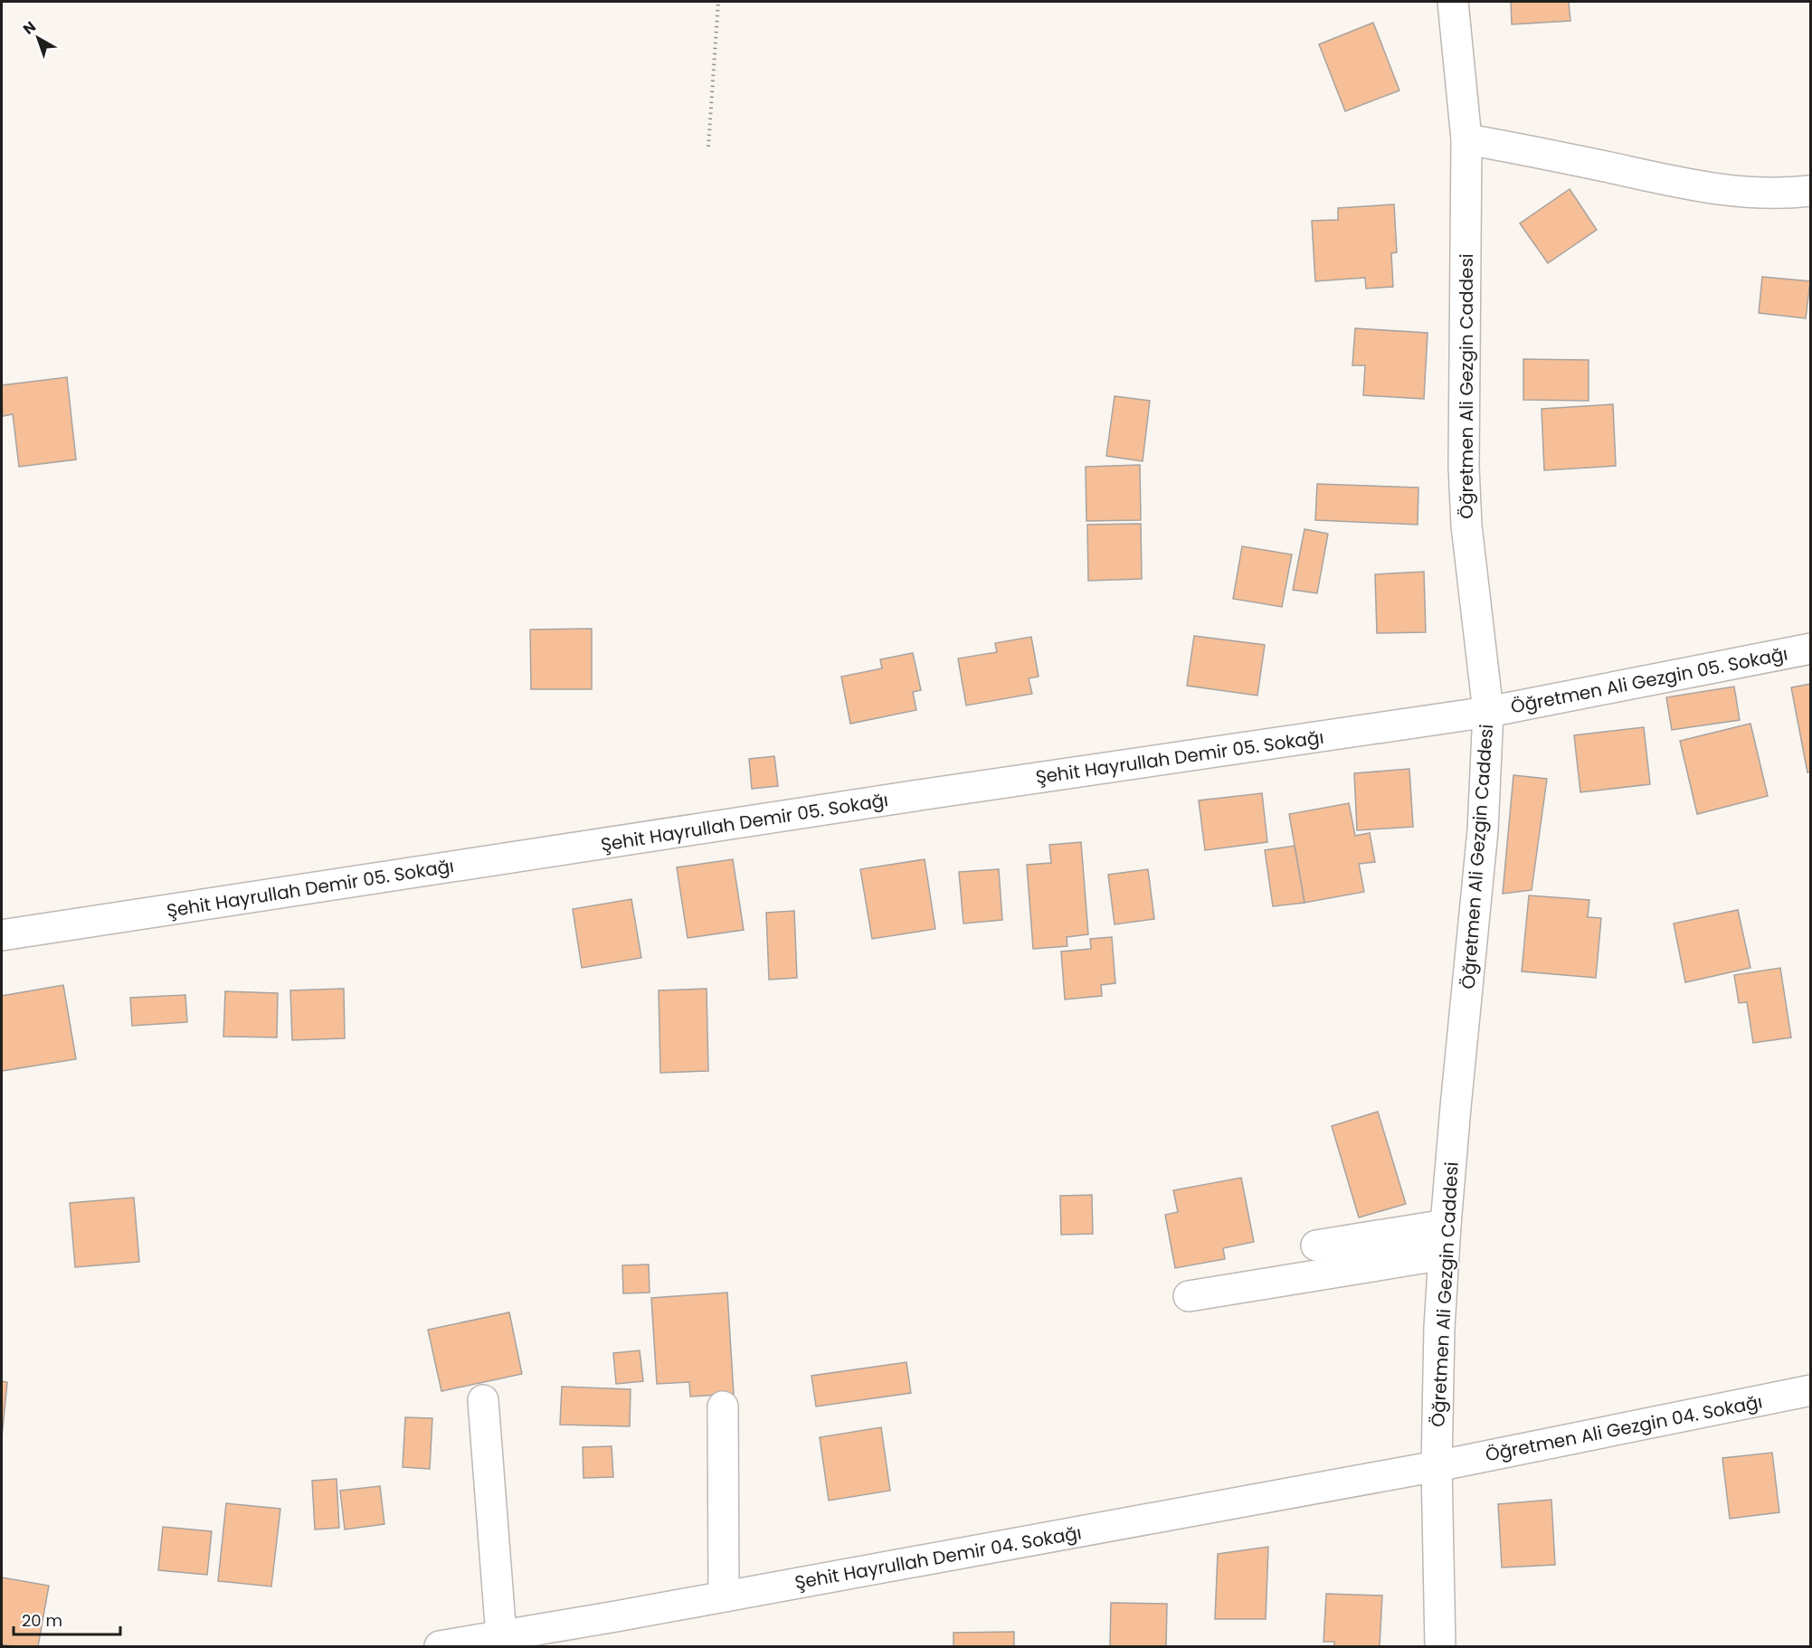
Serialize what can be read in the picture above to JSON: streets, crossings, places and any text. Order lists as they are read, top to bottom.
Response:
{
  "streets": {
    "street": [
      "Öğretmen Ali Gezgin Caddesi",
      "Öğretmen Ali Gezgin 05. Sokağı",
      "Şehit Hayrullah Demir 05. Sokağı",
      "Öğretmen Ali Gezgin 04. Sokağı",
      "Şehit Hayrullah Demir 04. Sokağı"
    ]
  },
  "crossings": [
    ["Öğretmen Ali Gezgin Caddesi", "Öğretmen Ali Gezgin 05. Sokağı"],
    ["Öğretmen Ali Gezgin Caddesi", "Şehit Hayrullah Demir 05. Sokağı"],
    ["Öğretmen Ali Gezgin Caddesi", "Öğretmen Ali Gezgin 04. Sokağı"],
    ["Öğretmen Ali Gezgin Caddesi", "Şehit Hayrullah Demir 04. Sokağı"],
    ["Öğretmen Ali Gezgin 05. Sokağı", "Şehit Hayrullah Demir 05. Sokağı"],
    ["Öğretmen Ali Gezgin 04. Sokağı", "Şehit Hayrullah Demir 04. Sokağı"]
  ],
  "scale_bar": "20 m",
  "north": "top left"
}
